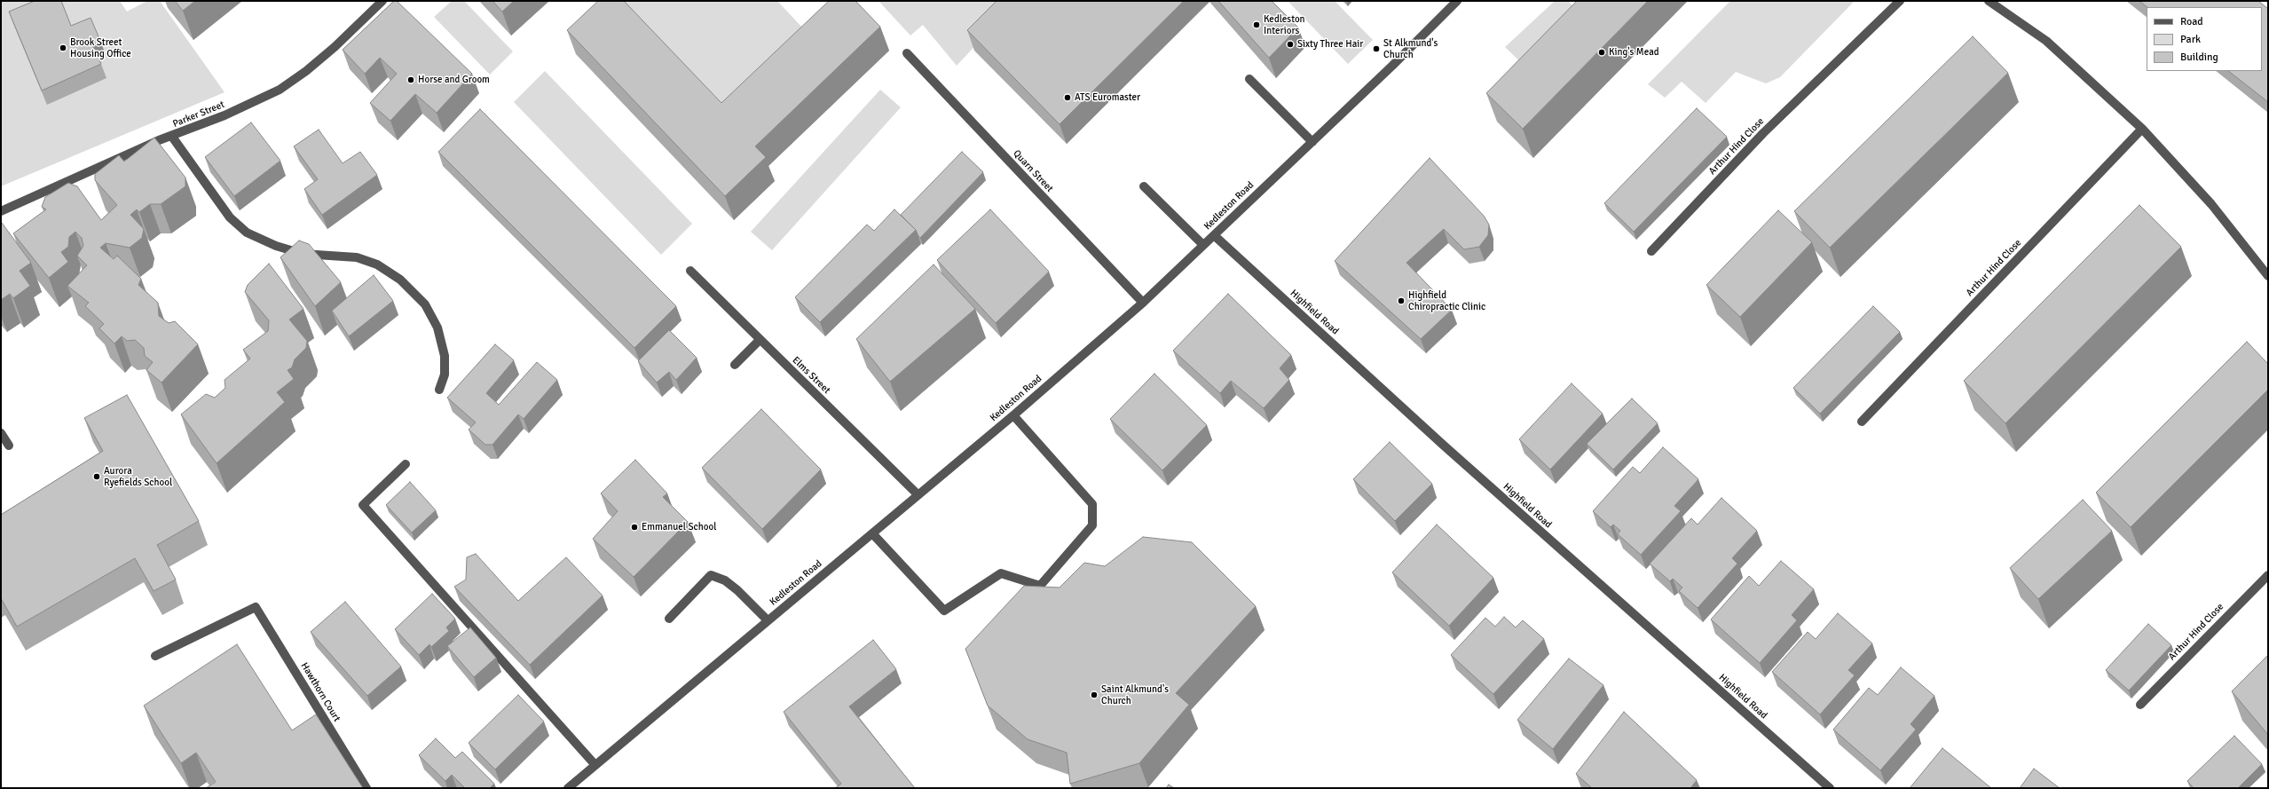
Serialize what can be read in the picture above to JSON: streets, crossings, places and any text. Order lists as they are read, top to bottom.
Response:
{
  "streets": {
    "street": [
      "Parker Street",
      "Arthur Hind Close",
      "Quarn Street",
      "Kedleston Road",
      "Highfield Road",
      "Elms Street",
      "Hawthorn Court"
    ]
  },
  "crossings": [
    ["Quarn Street", "Kedleston Road"],
    ["Kedleston Road", "Highfield Road"],
    ["Kedleston Road", "Elms Street"]
  ],
  "places": [
    "Kedleston Interiors",
    "Sixty Three Hair",
    "Brook Street Housing Office",
    "St Alkmund's Church",
    "King's Mead",
    "Horse and Groom",
    "ATS Euromaster",
    "Highfield Chiropractic Clinic",
    "Aurora Ryefields School",
    "Emmanuel School",
    "Saint Alkmund's Church"
  ],
  "legend": ["Road", "Park", "Building"]
}
